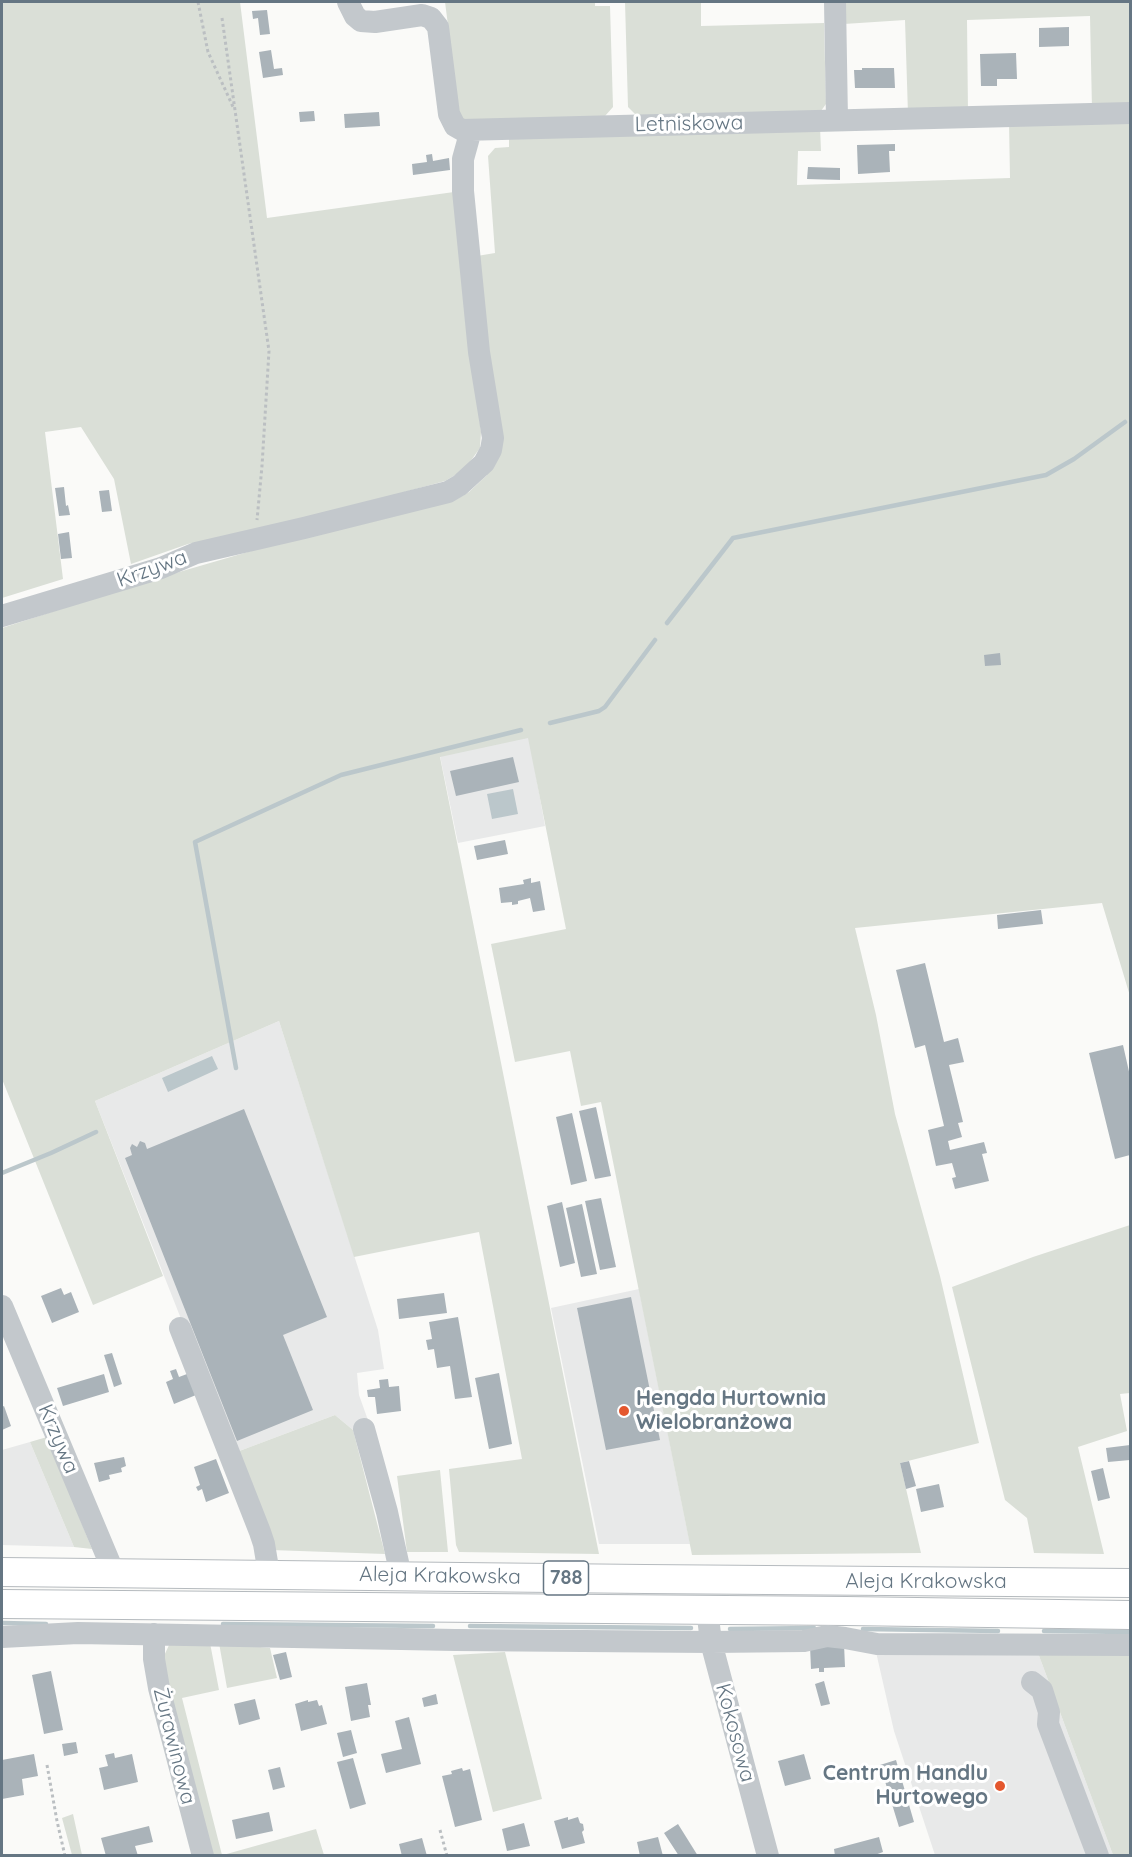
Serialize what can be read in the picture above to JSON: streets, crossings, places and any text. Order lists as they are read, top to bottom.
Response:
{
  "streets": {
    "main road": ["Aleja Krakowska", "788"],
    "street": [
      "Letniskowa",
      "Krzywa",
      "Kokosowa",
      "Żurawinowa"
    ]
  },
  "crossings": [
    ["Letniskowa", "Krzywa"],
    ["Krzywa", "Aleja Krakowska"],
    ["Aleja Krakowska", "Kokosowa"]
  ],
  "places": ["Hengda Hurtownia Wielobranżowa", "Centrum Handlu Hurtowego"]
}
